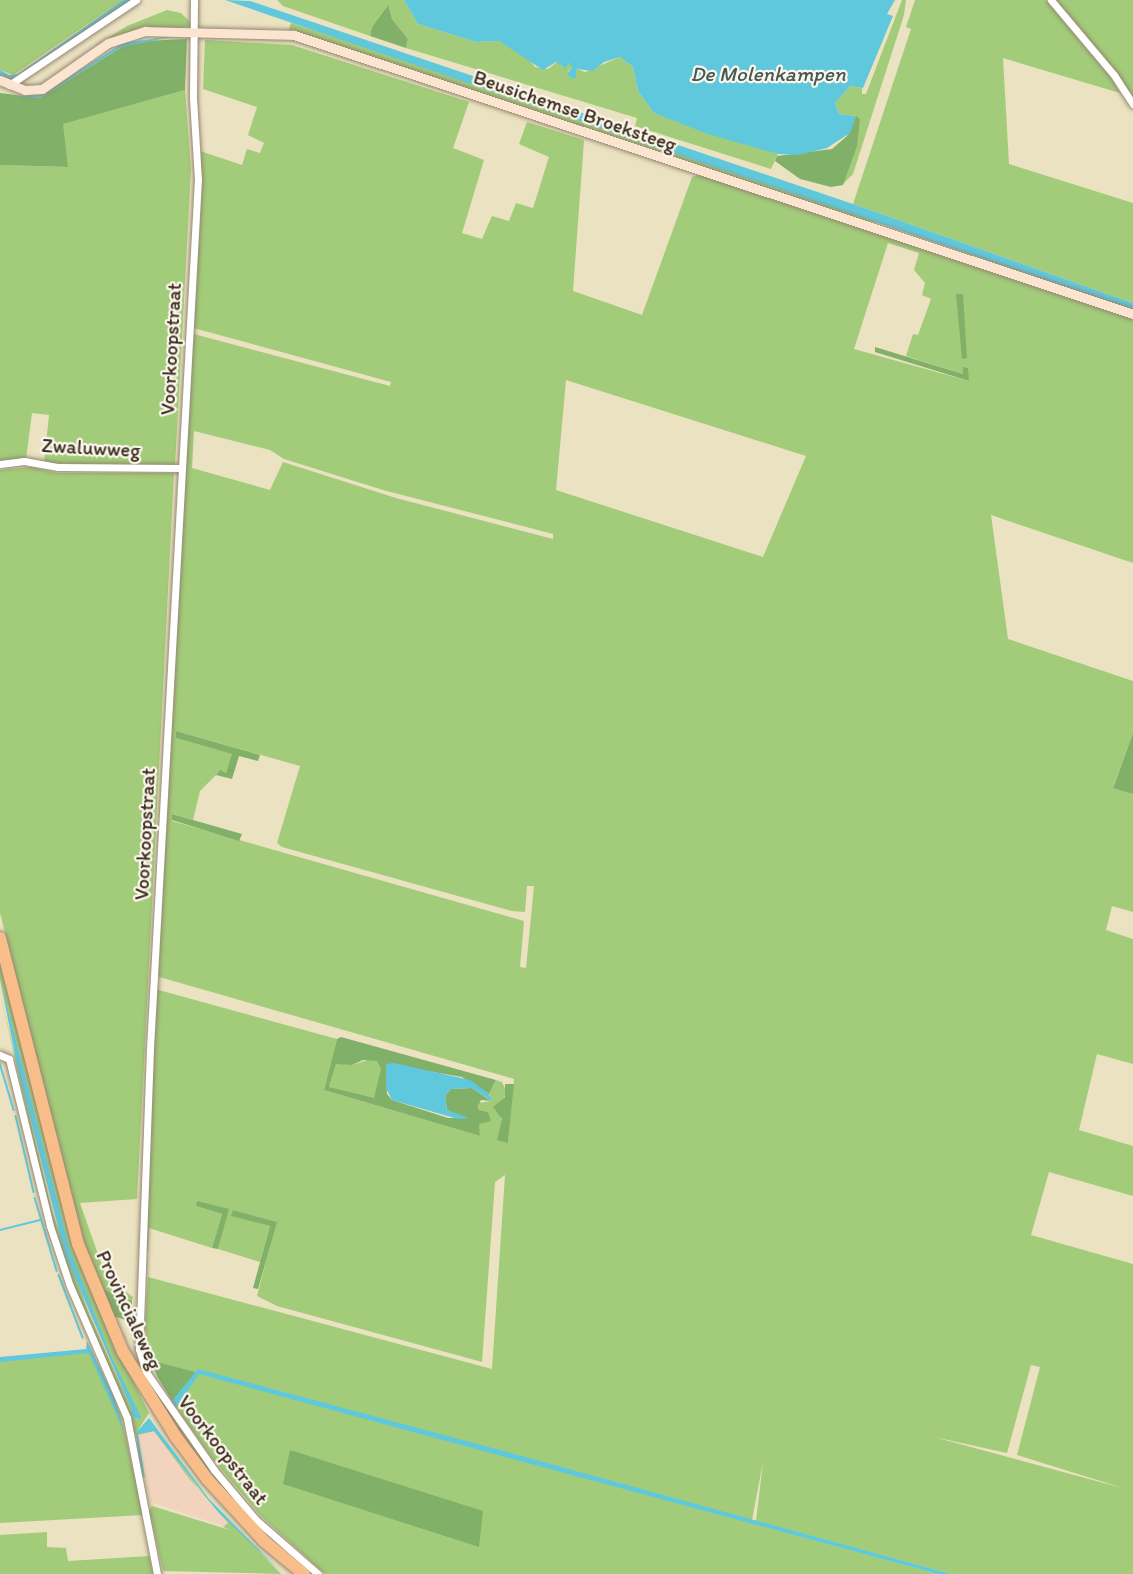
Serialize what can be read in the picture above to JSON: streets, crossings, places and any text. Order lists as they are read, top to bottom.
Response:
{
  "streets": {
    "highway": ["Provincialeweg"],
    "street": ["Beusichemse Broeksteeg", "Voorkoopstraat", "Zwaluwweg"]
  },
  "crossings": [
    ["Beusichemse Broeksteeg", "Voorkoopstraat"],
    ["Voorkoopstraat", "Zwaluwweg"]
  ],
  "water": ["De Molenkampen"]
}
